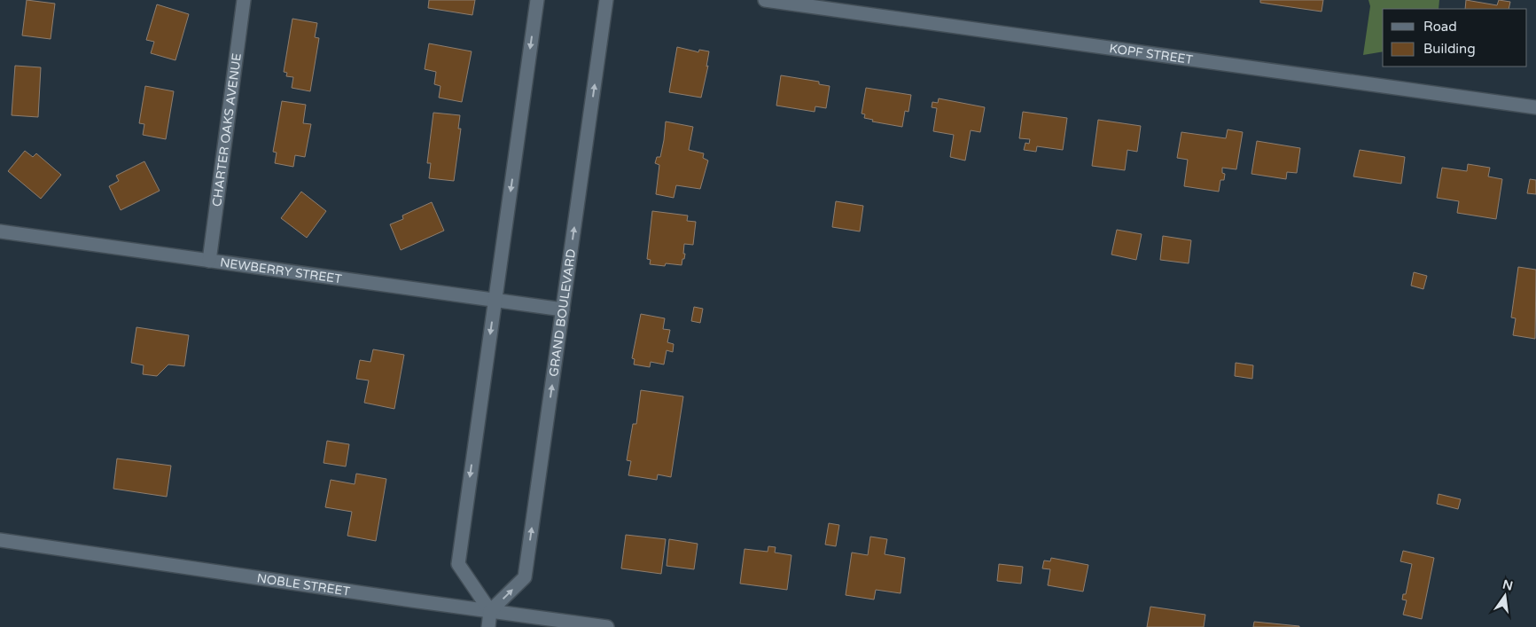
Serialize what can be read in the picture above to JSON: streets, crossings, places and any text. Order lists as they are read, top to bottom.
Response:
{
  "streets": {
    "street": [
      "KOPF STREET",
      "CHARTER OAKS AVENUE",
      "NEWBERRY STREET",
      "GRAND BOULEVARD",
      "NOBLE STREET"
    ]
  },
  "crossings": [
    ["CHARTER OAKS AVENUE", "NEWBERRY STREET"],
    ["NEWBERRY STREET", "GRAND BOULEVARD"],
    ["GRAND BOULEVARD", "NOBLE STREET"]
  ],
  "legend": ["Road", "Building"],
  "north": "top"
}
